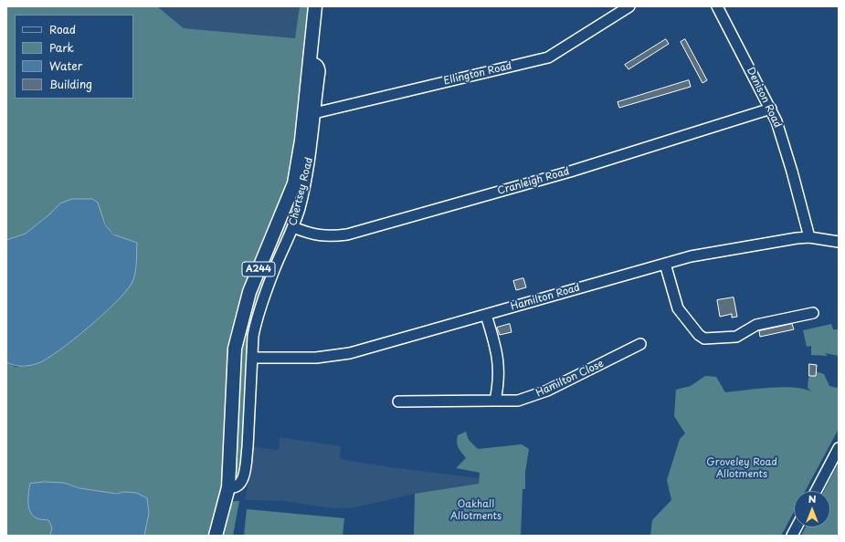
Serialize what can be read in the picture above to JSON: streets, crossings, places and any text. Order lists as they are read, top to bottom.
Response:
{
  "streets": {
    "main road": ["Chertsey Road", "A244"],
    "street": [
      "Ellington Road",
      "Denison Road",
      "Cranleigh Road",
      "Hamilton Road",
      "Hamilton Close"
    ]
  },
  "crossings": [
    ["Ellington Road", "Chertsey Road"],
    ["Denison Road", "Cranleigh Road"],
    ["Denison Road", "Hamilton Road"],
    ["Cranleigh Road", "Chertsey Road"],
    ["Chertsey Road", "Hamilton Road"]
  ],
  "parks": ["Groveley Road Allotments", "Oakhall Allotments"],
  "legend": [
    "Road",
    "Park",
    "Water",
    "Building"
  ],
  "north": "top"
}
